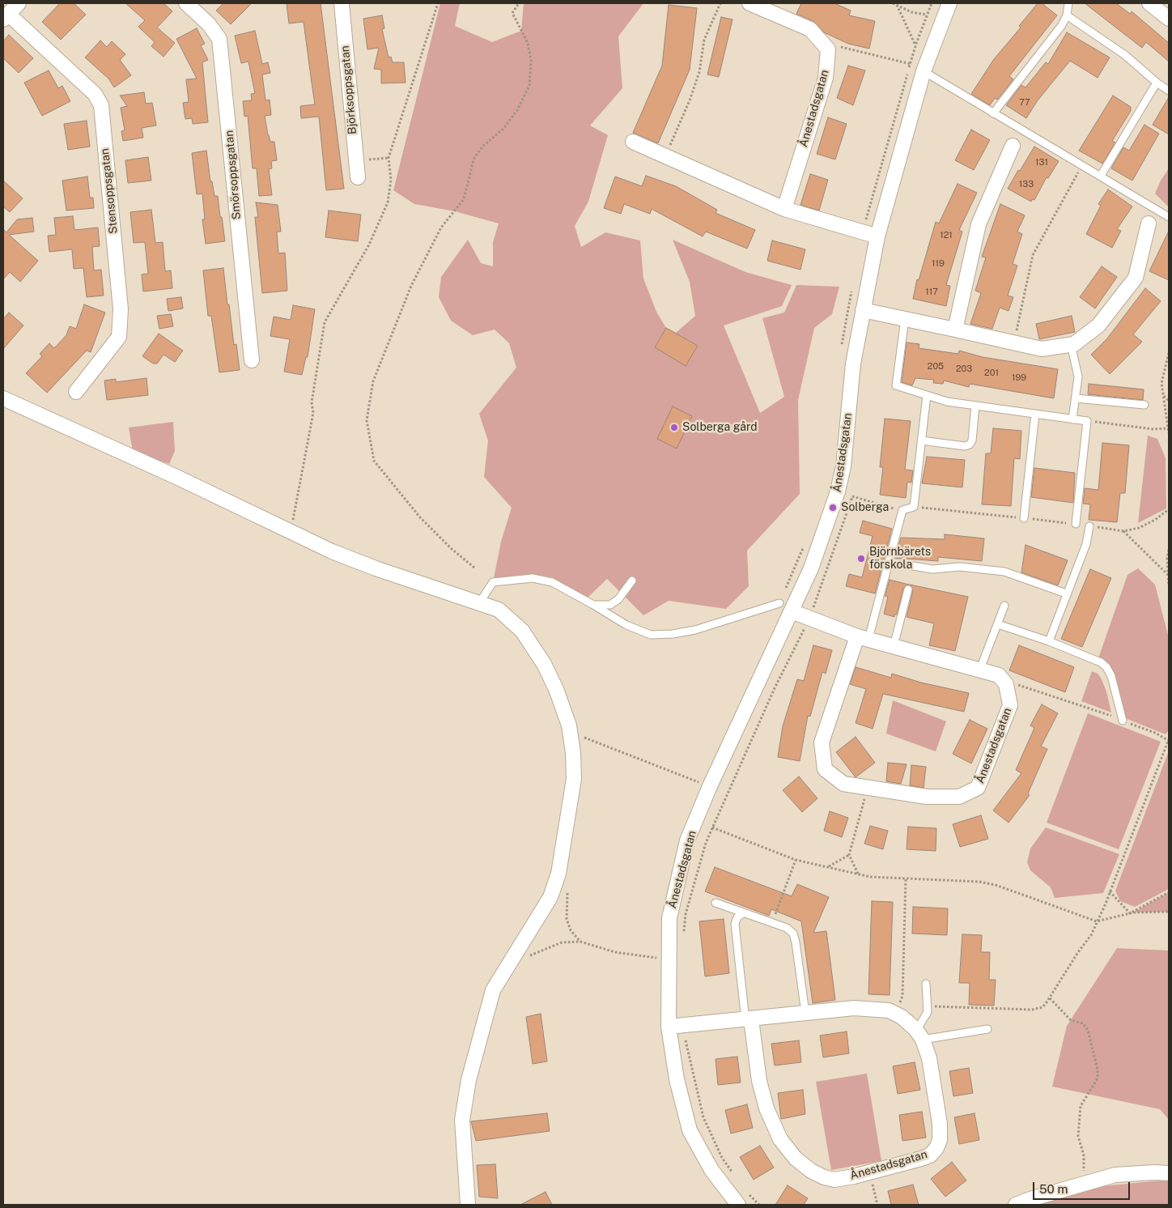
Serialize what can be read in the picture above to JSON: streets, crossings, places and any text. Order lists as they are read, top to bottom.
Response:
{
  "streets": {
    "street": [
      "Björksoppsgatan",
      "Ånestadsgatan",
      "Smörsoppsgatan",
      "Stensoppsgatan"
    ]
  },
  "places": ["Solberga gård", "Solberga", "Björnbärets förskola"],
  "house_numbers": [
    "77",
    "131",
    "133",
    "121",
    "119",
    "117",
    "205",
    "203",
    "201",
    "199"
  ],
  "scale_bar": "50 m"
}
